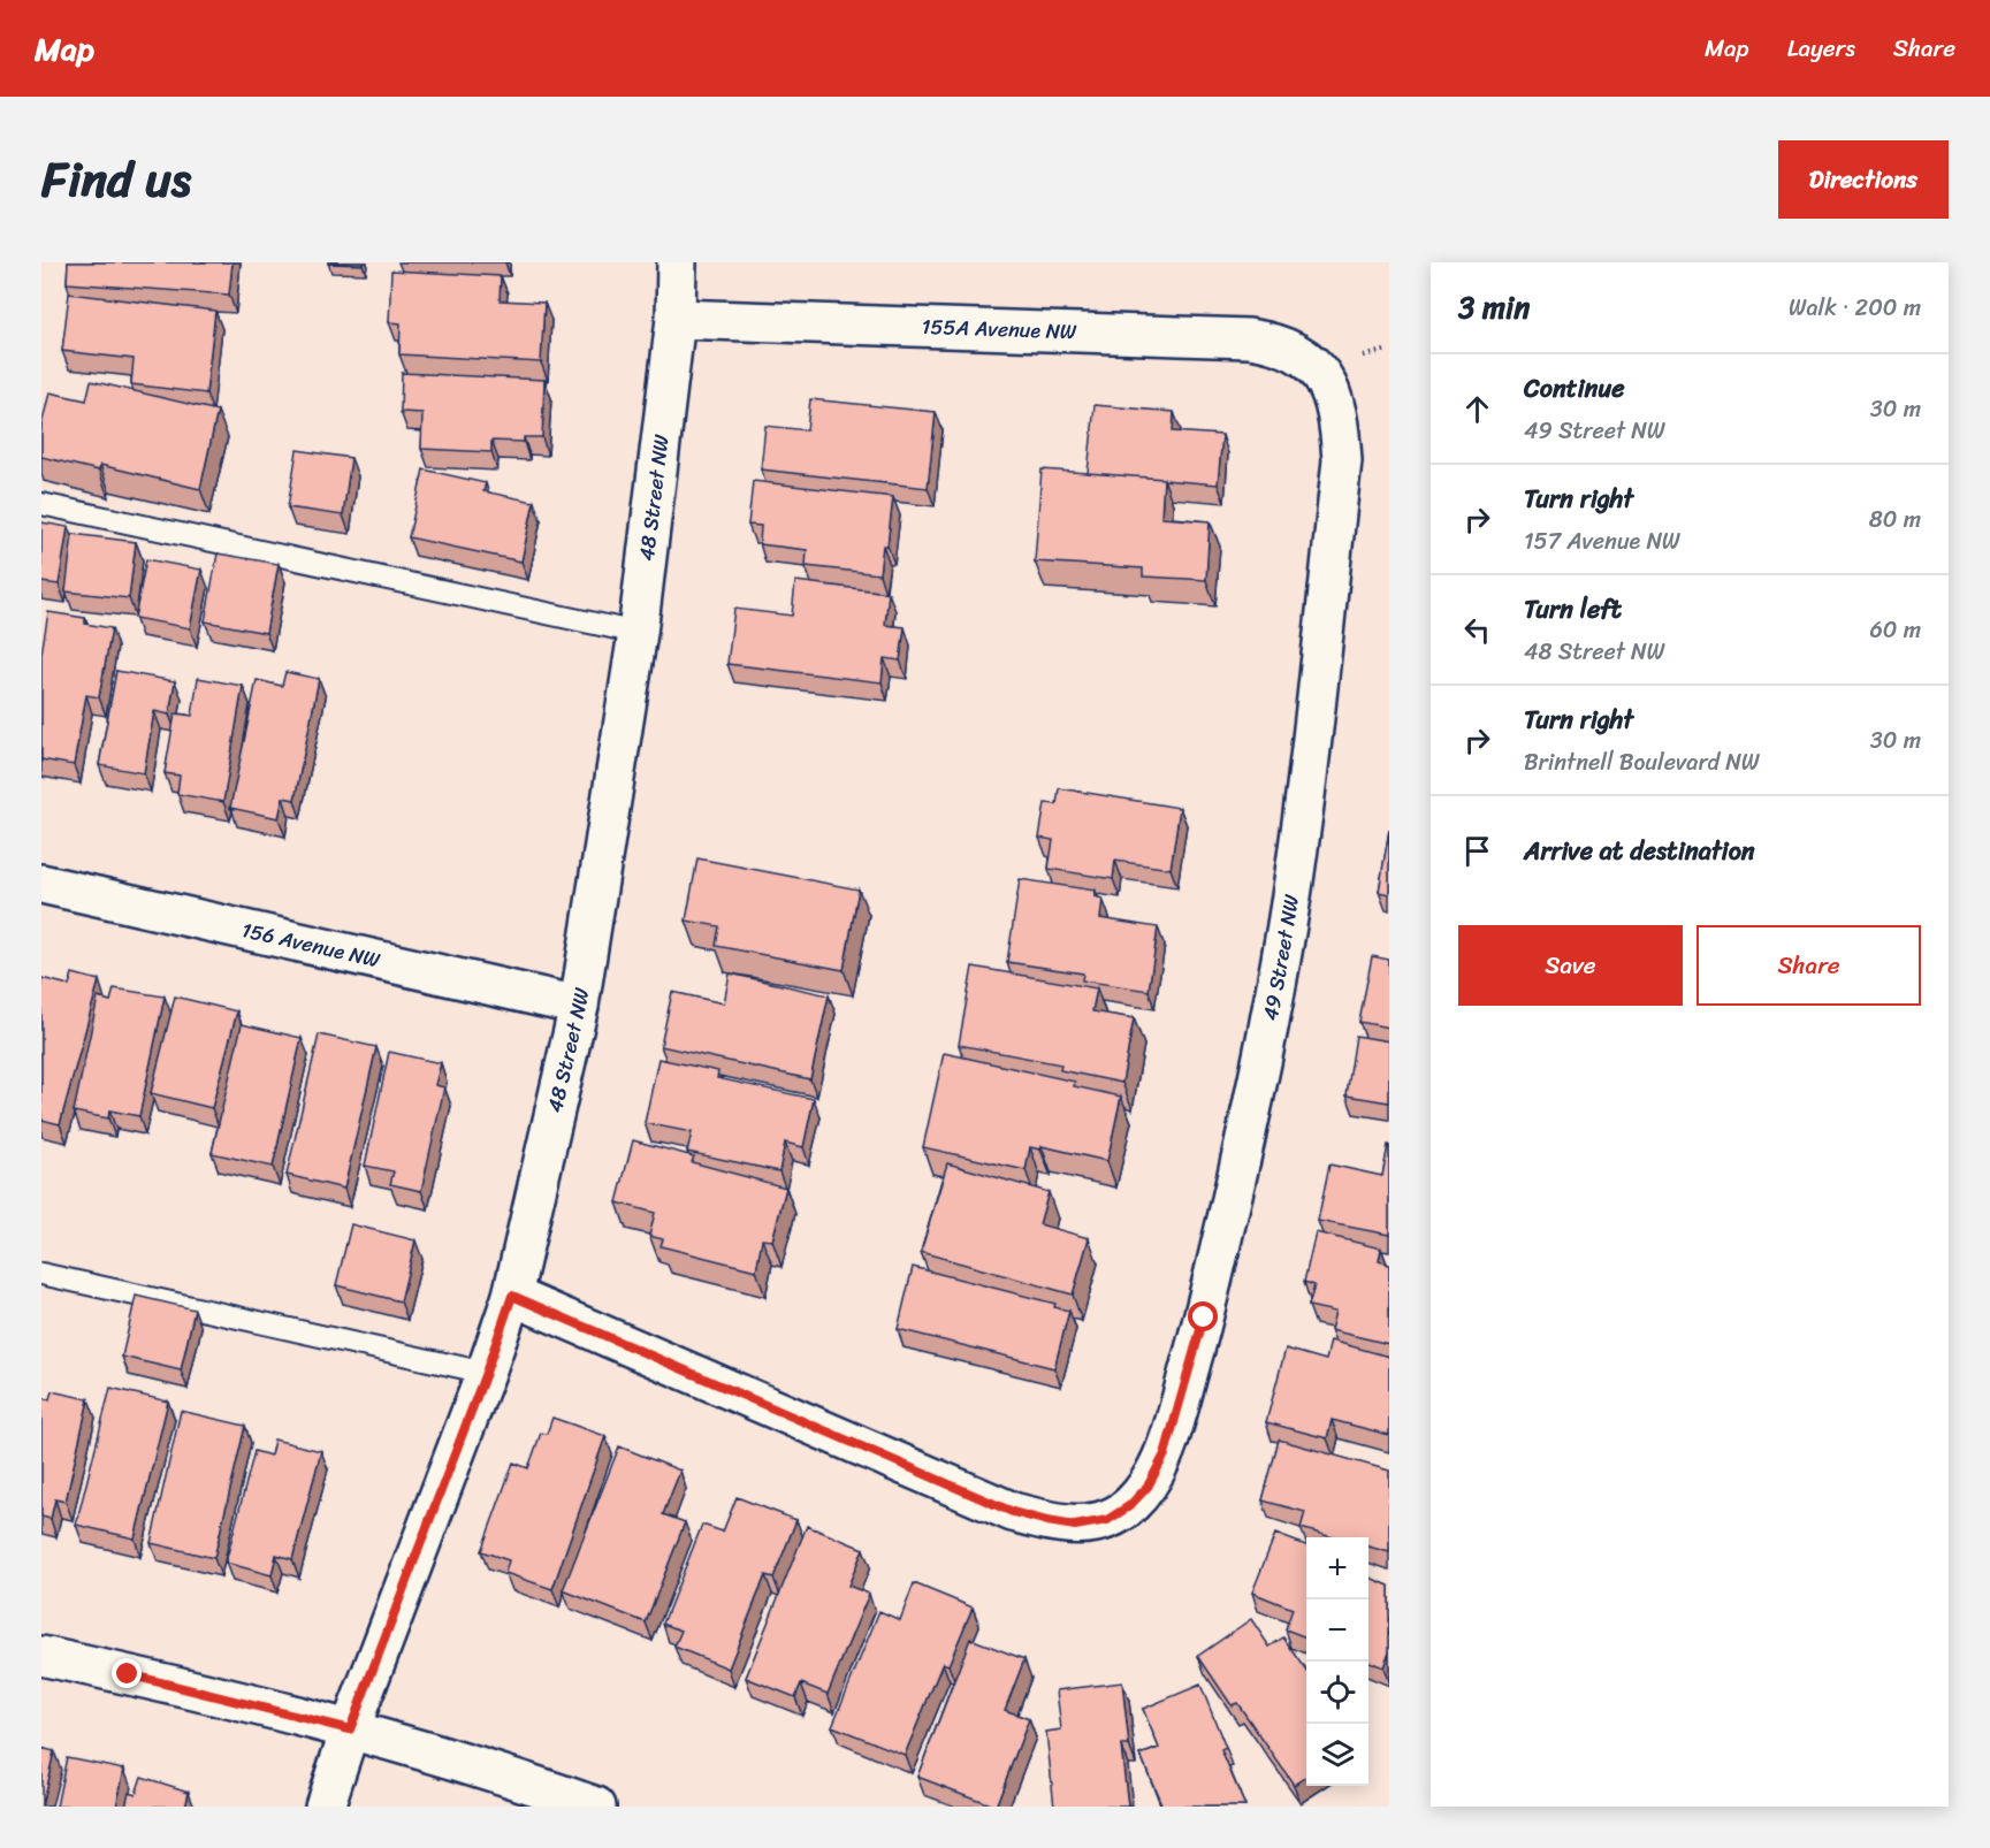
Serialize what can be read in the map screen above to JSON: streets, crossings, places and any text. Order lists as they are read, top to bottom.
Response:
{
  "streets": {
    "street": [
      "155A Avenue NW",
      "48 Street NW",
      "156 Avenue NW",
      "49 Street NW"
    ]
  },
  "crossings": [
    ["155A Avenue NW", "48 Street NW"],
    ["155A Avenue NW", "49 Street NW"],
    ["48 Street NW", "156 Avenue NW"],
    ["48 Street NW", "49 Street NW"]
  ],
  "page": {
    "header": "Map",
    "nav": ["Map", "Layers", "Share"],
    "title": "Find us",
    "buttons": [
      "Directions",
      ["Save", "Share"]
    ],
    "heading": ["3 min", "Walk · 200 m"],
    "list": [
      ["Continue", "49 Street NW", "30 m"],
      ["Turn right", "157 Avenue NW", "80 m"],
      ["Turn left", "48 Street NW", "60 m"],
      ["Turn right", "Brintnell Boulevard NW", "30 m"],
      "Arrive at destination"
    ],
    "map_buttons": ["+", "−"]
  }
}
